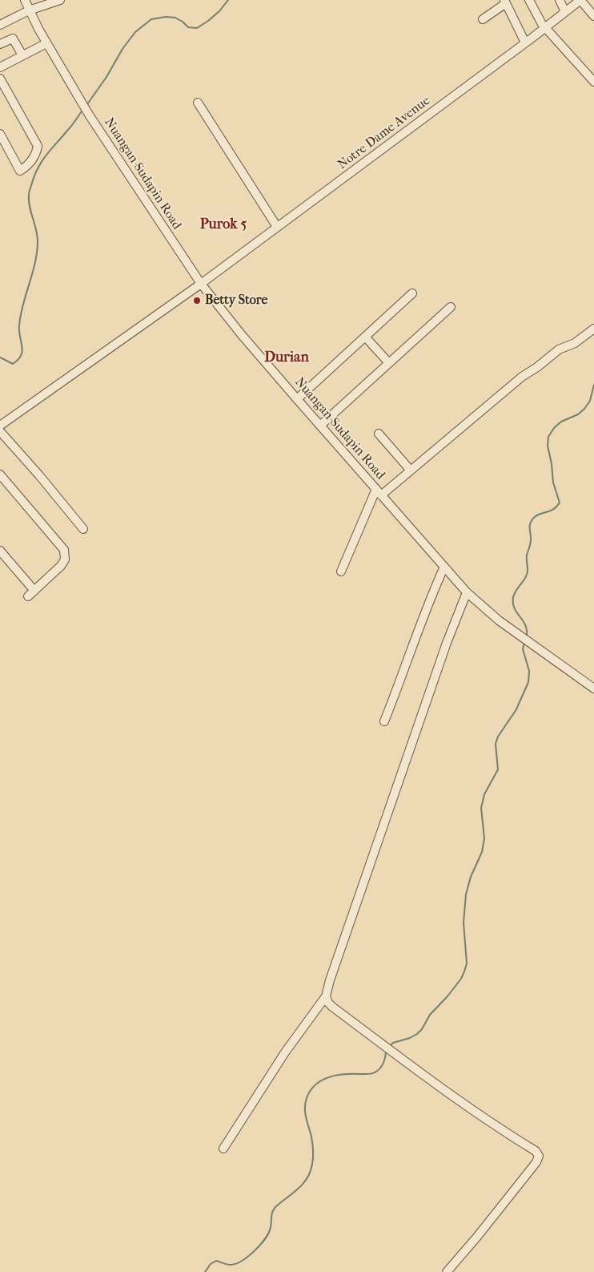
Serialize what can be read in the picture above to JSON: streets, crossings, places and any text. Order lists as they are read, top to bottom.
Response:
{
  "streets": {
    "street": ["Notre Dame Avenue", "Nuangan-Sudapin Road"]
  },
  "crossings": [
    ["Notre Dame Avenue", "Nuangan-Sudapin Road"]
  ],
  "districts": ["Purok 5", "Durian"],
  "places": ["Betty Store"]
}
